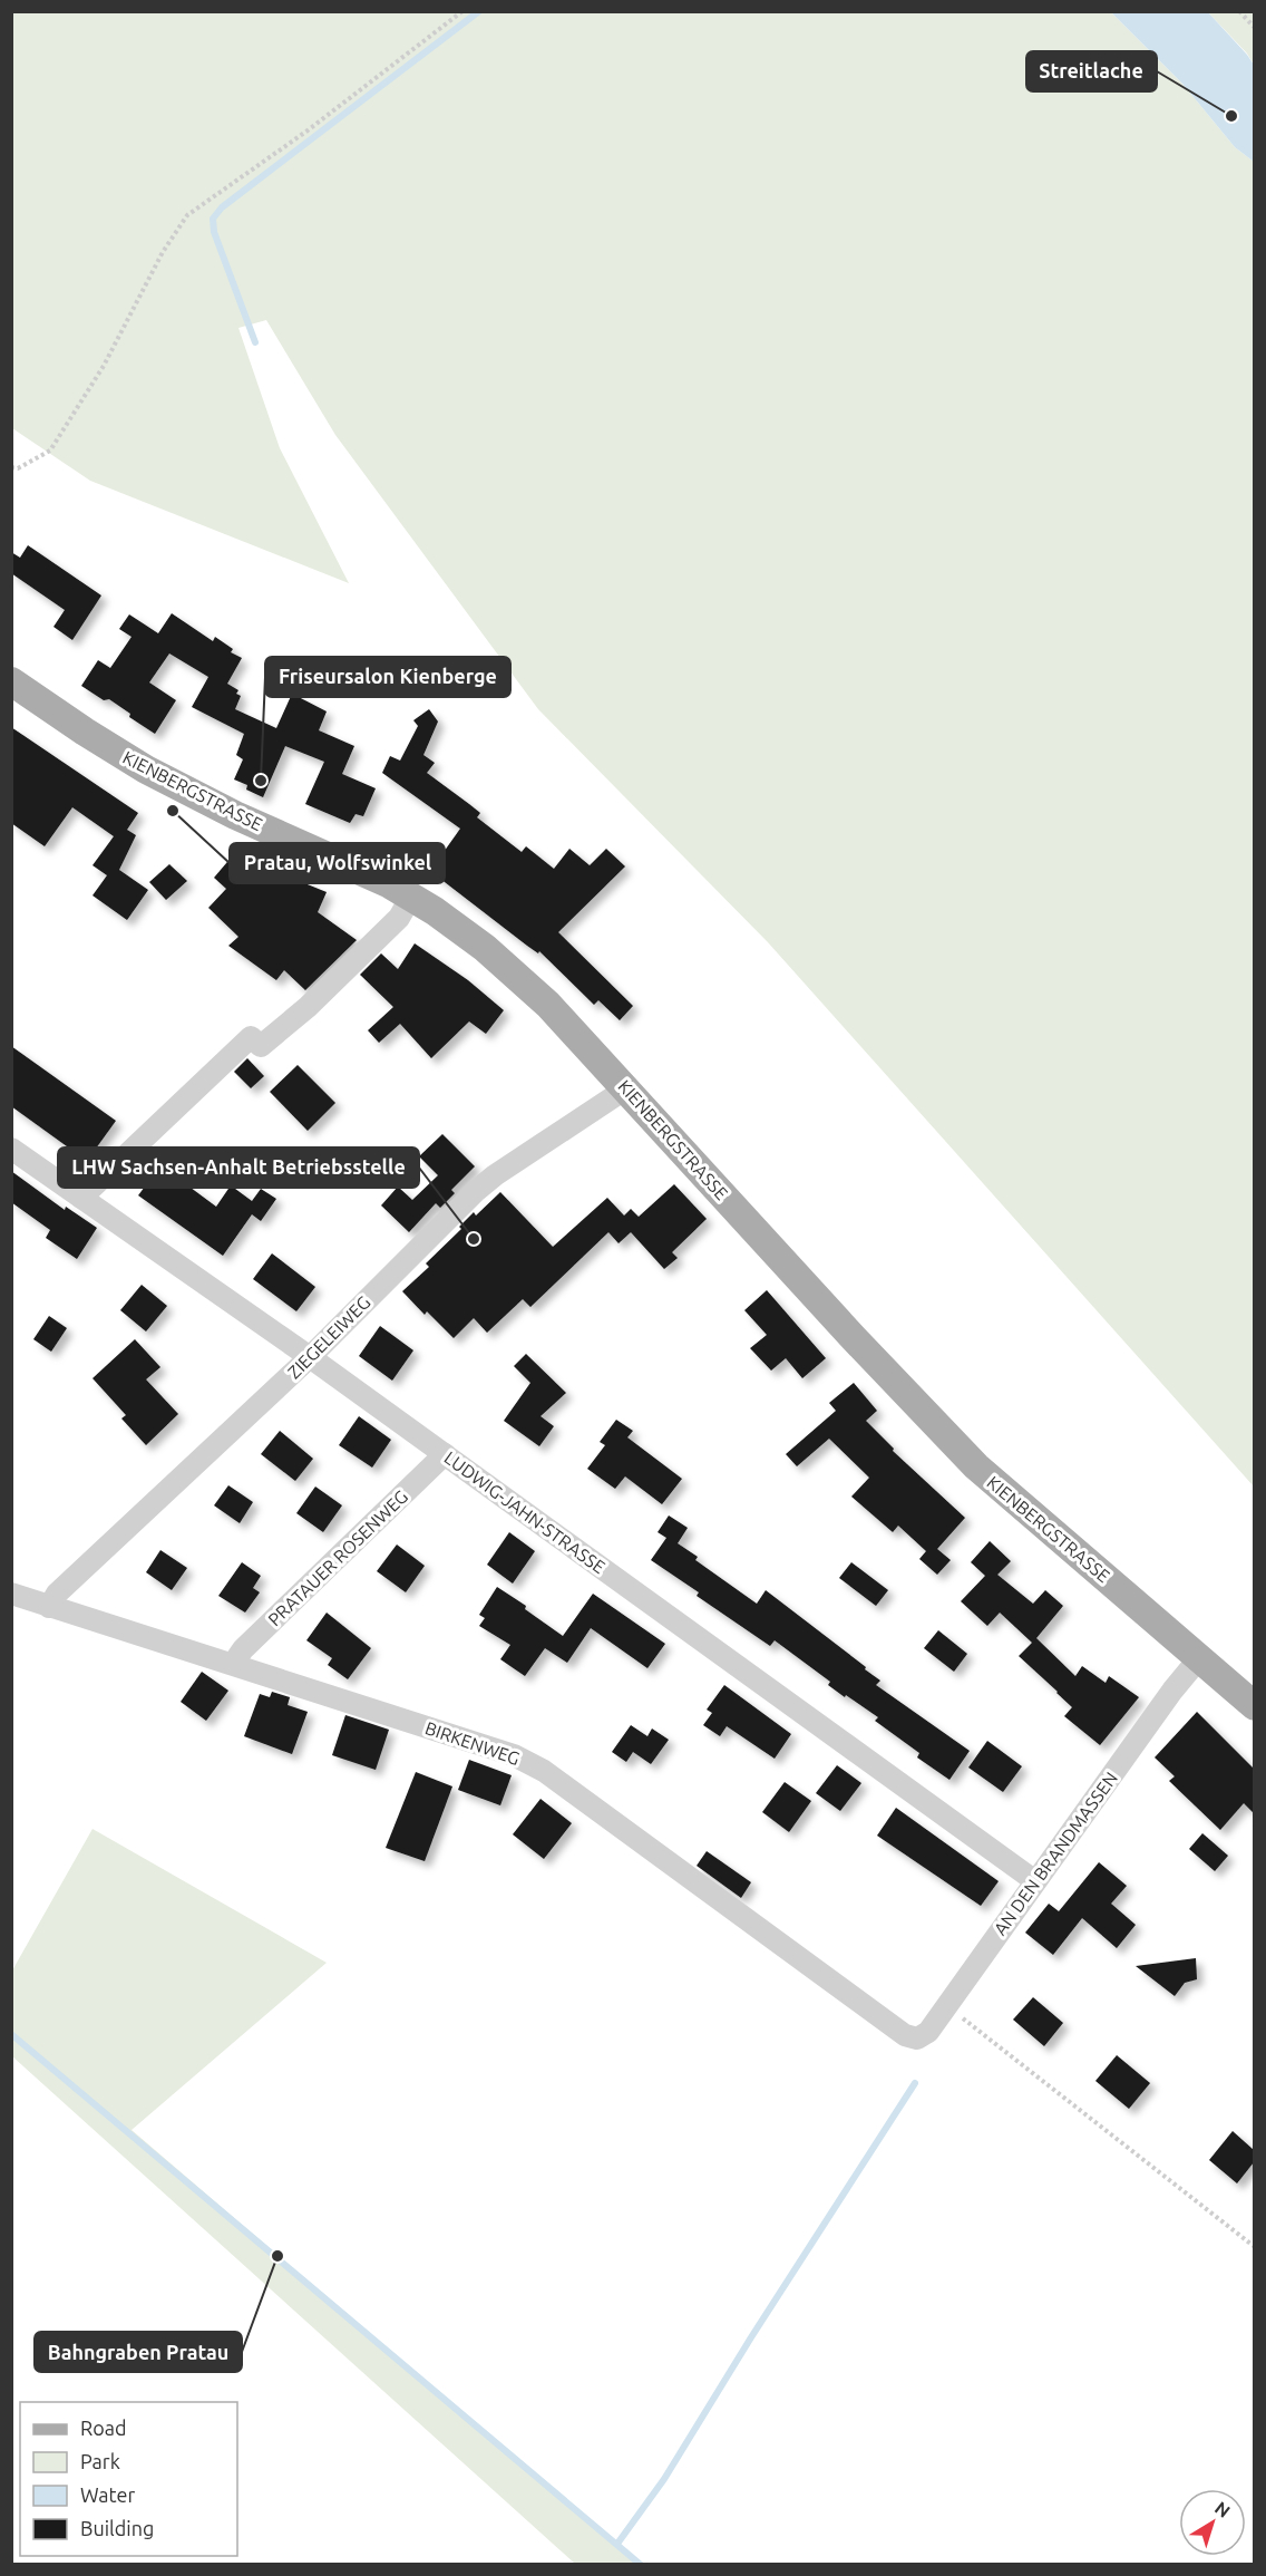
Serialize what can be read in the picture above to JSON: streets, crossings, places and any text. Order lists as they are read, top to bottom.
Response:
{
  "streets": {
    "main road": ["KIENBERGSTRASSE"],
    "street": [
      "ZIEGELEIWEG",
      "LUDWIG-JAHN-STRASSE",
      "PRATAUER ROSENWEG",
      "BIRKENWEG",
      "AN DEN BRANDMASSEN"
    ]
  },
  "crossings": [
    ["KIENBERGSTRASSE", "ZIEGELEIWEG"],
    ["KIENBERGSTRASSE", "AN DEN BRANDMASSEN"],
    ["ZIEGELEIWEG", "LUDWIG-JAHN-STRASSE"],
    ["ZIEGELEIWEG", "BIRKENWEG"],
    ["LUDWIG-JAHN-STRASSE", "PRATAUER ROSENWEG"],
    ["LUDWIG-JAHN-STRASSE", "AN DEN BRANDMASSEN"],
    ["PRATAUER ROSENWEG", "BIRKENWEG"],
    ["BIRKENWEG", "AN DEN BRANDMASSEN"]
  ],
  "places": [
    "Streitlache",
    "Friseursalon Kienberge",
    "Pratau, Wolfswinkel",
    "LHW Sachsen-Anhalt Betriebsstelle",
    "Bahngraben Pratau"
  ],
  "legend": [
    "Road",
    "Park",
    "Water",
    "Building"
  ],
  "north": "top right"
}
